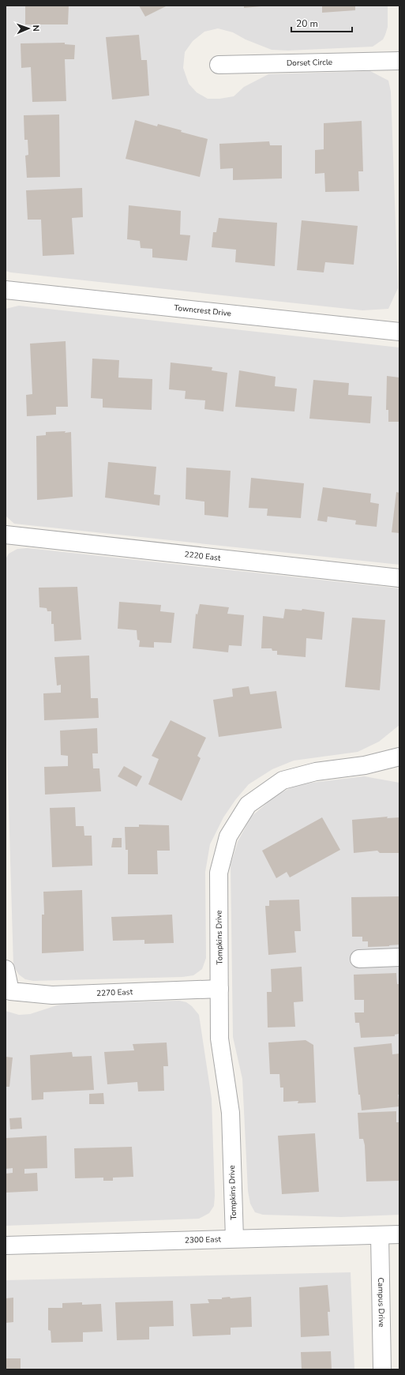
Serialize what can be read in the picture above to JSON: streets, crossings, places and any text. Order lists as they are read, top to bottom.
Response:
{
  "streets": {
    "street": [
      "Dorset Circle",
      "Towncrest Drive",
      "2220 East",
      "Tompkins Drive",
      "2270 East",
      "2300 East",
      "Campus Drive"
    ]
  },
  "crossings": [
    ["Tompkins Drive", "2270 East"],
    ["Tompkins Drive", "2300 East"],
    ["2300 East", "Campus Drive"]
  ],
  "scale_bar": "20 m",
  "north": "right"
}
